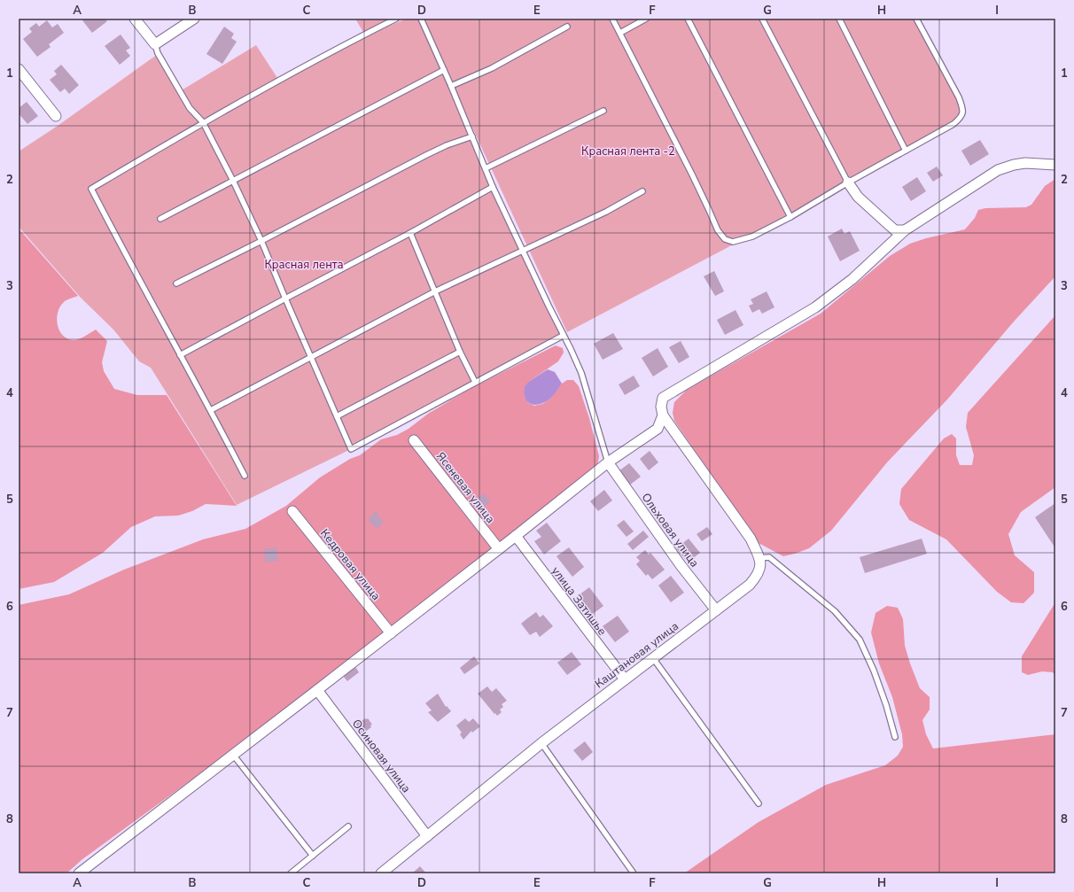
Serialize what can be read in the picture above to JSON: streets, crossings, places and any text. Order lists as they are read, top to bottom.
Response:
{
  "streets": {
    "street": [
      "Ясеневая улица",
      "Ольховая улица",
      "Кедровая улица",
      "улица Затишье",
      "Каштановая улица",
      "Осиновая улица"
    ]
  },
  "crossings": [
    ["Ольховая улица", "Каштановая улица"],
    ["улица Затишье", "Каштановая улица"],
    ["Каштановая улица", "Осиновая улица"]
  ],
  "parks": ["Красная лента -2", "Красная лента"],
  "grid": {
    "columns": [
      "A",
      "B",
      "C",
      "D",
      "E",
      "F",
      "G",
      "H",
      "I"
    ],
    "rows": [
      "1",
      "2",
      "3",
      "4",
      "5",
      "6",
      "7",
      "8"
    ]
  }
}
